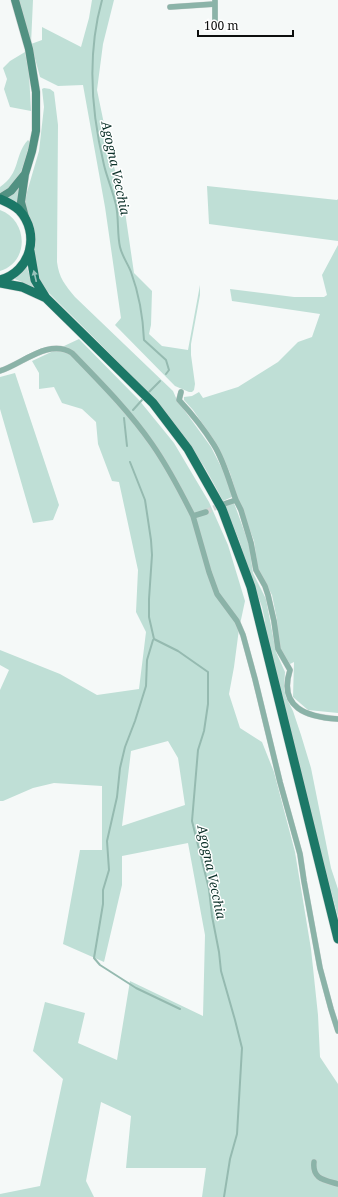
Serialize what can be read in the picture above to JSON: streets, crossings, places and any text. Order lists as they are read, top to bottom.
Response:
{
  "water": ["Agogna Vecchia"],
  "scale_bar": "100 m"
}
